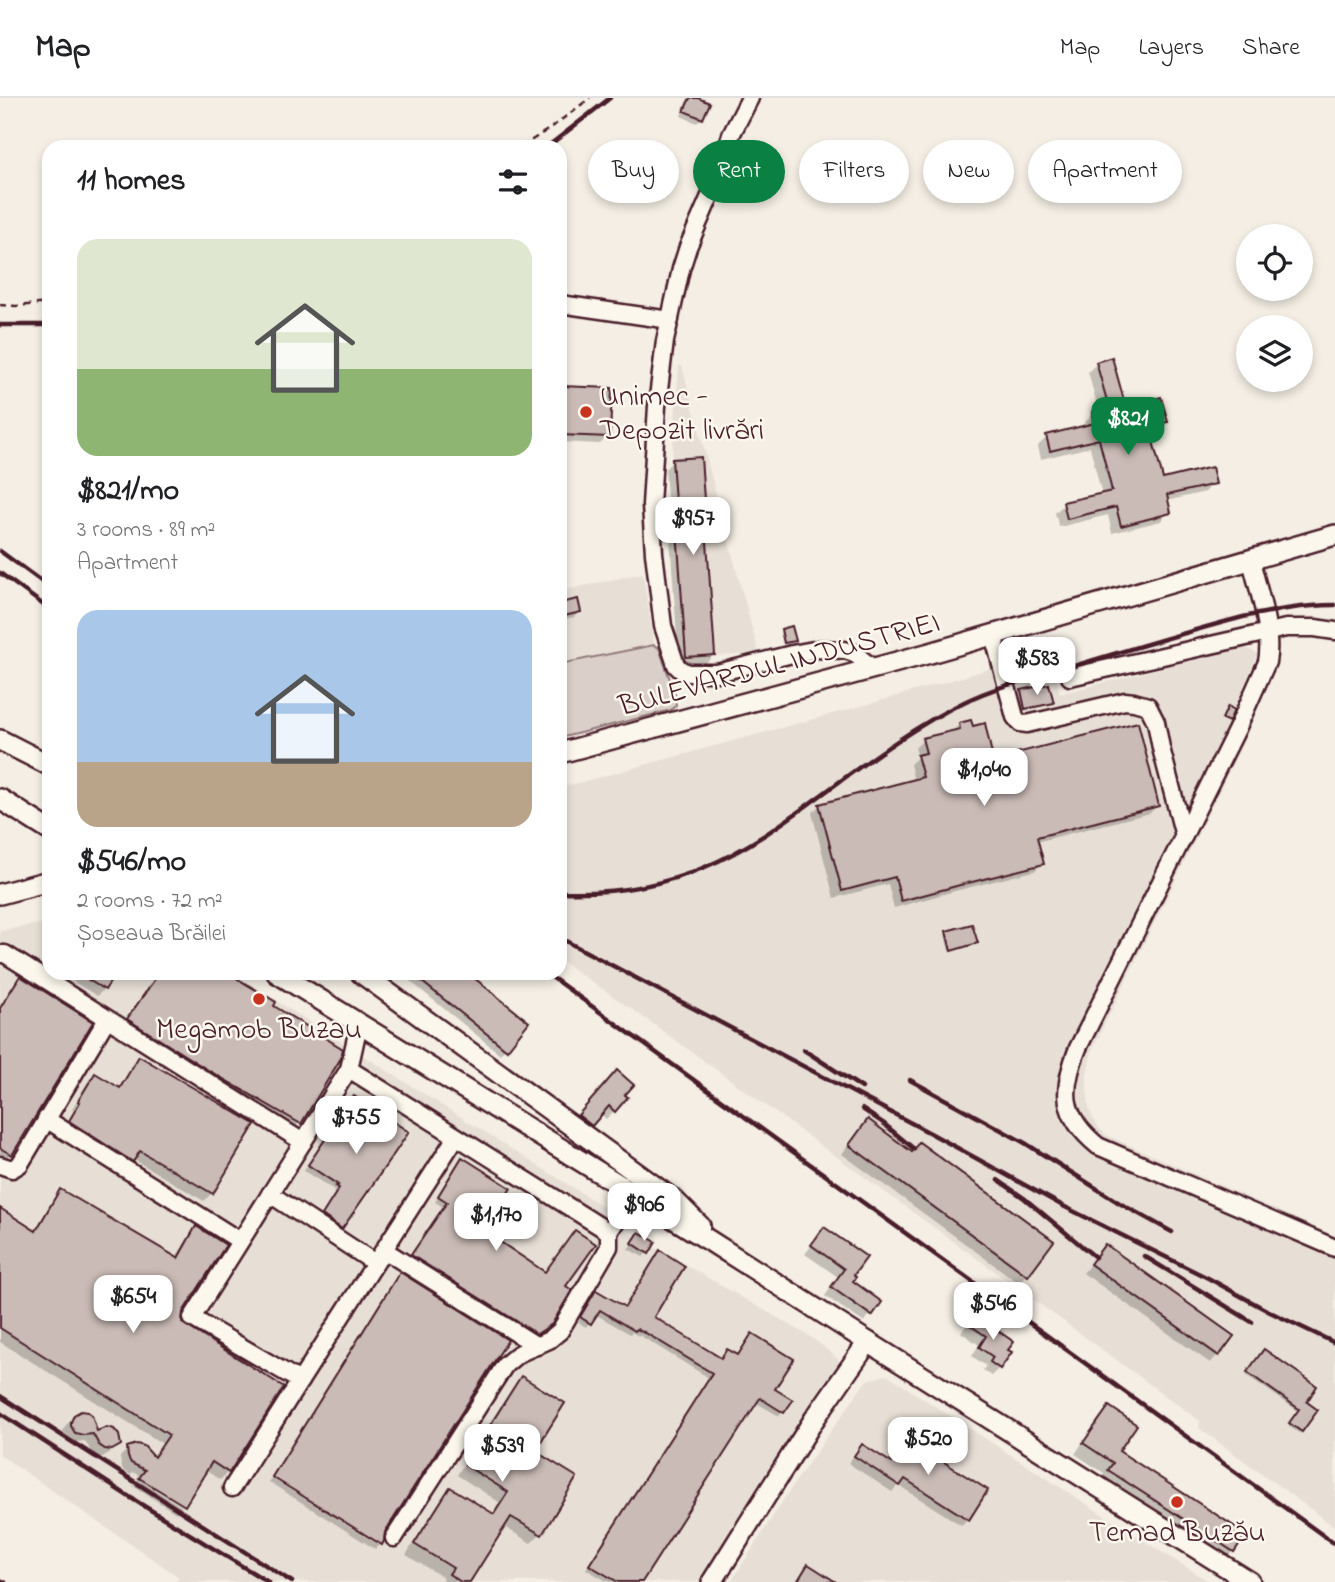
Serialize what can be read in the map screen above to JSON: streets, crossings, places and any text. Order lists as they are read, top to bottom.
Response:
{
  "streets": {
    "main road": ["BULEVARDUL INDUSTRIEI"]
  },
  "places": ["Unimec - Depozit livrări", "Megamob Buzau", "Temad Buzău"],
  "page": {
    "header": "Map",
    "nav": ["Map", "Layers", "Share"],
    "chip": [
      "Buy",
      "Rent",
      "Filters",
      "New",
      "Apartment"
    ],
    "heading": "11 homes",
    "list": [
      {
        "name": "$821/mo",
        "note": "3 rooms · 89 m² · Apartment"
      },
      {
        "name": "$546/mo",
        "note": "2 rooms · 72 m² · Șoseaua Brăilei"
      }
    ],
    "price": [
      "$821",
      "$957",
      "$583",
      "$1,040",
      "$755",
      "$906",
      "$1,170",
      "$654",
      "$546",
      "$520",
      "$539"
    ]
  }
}
